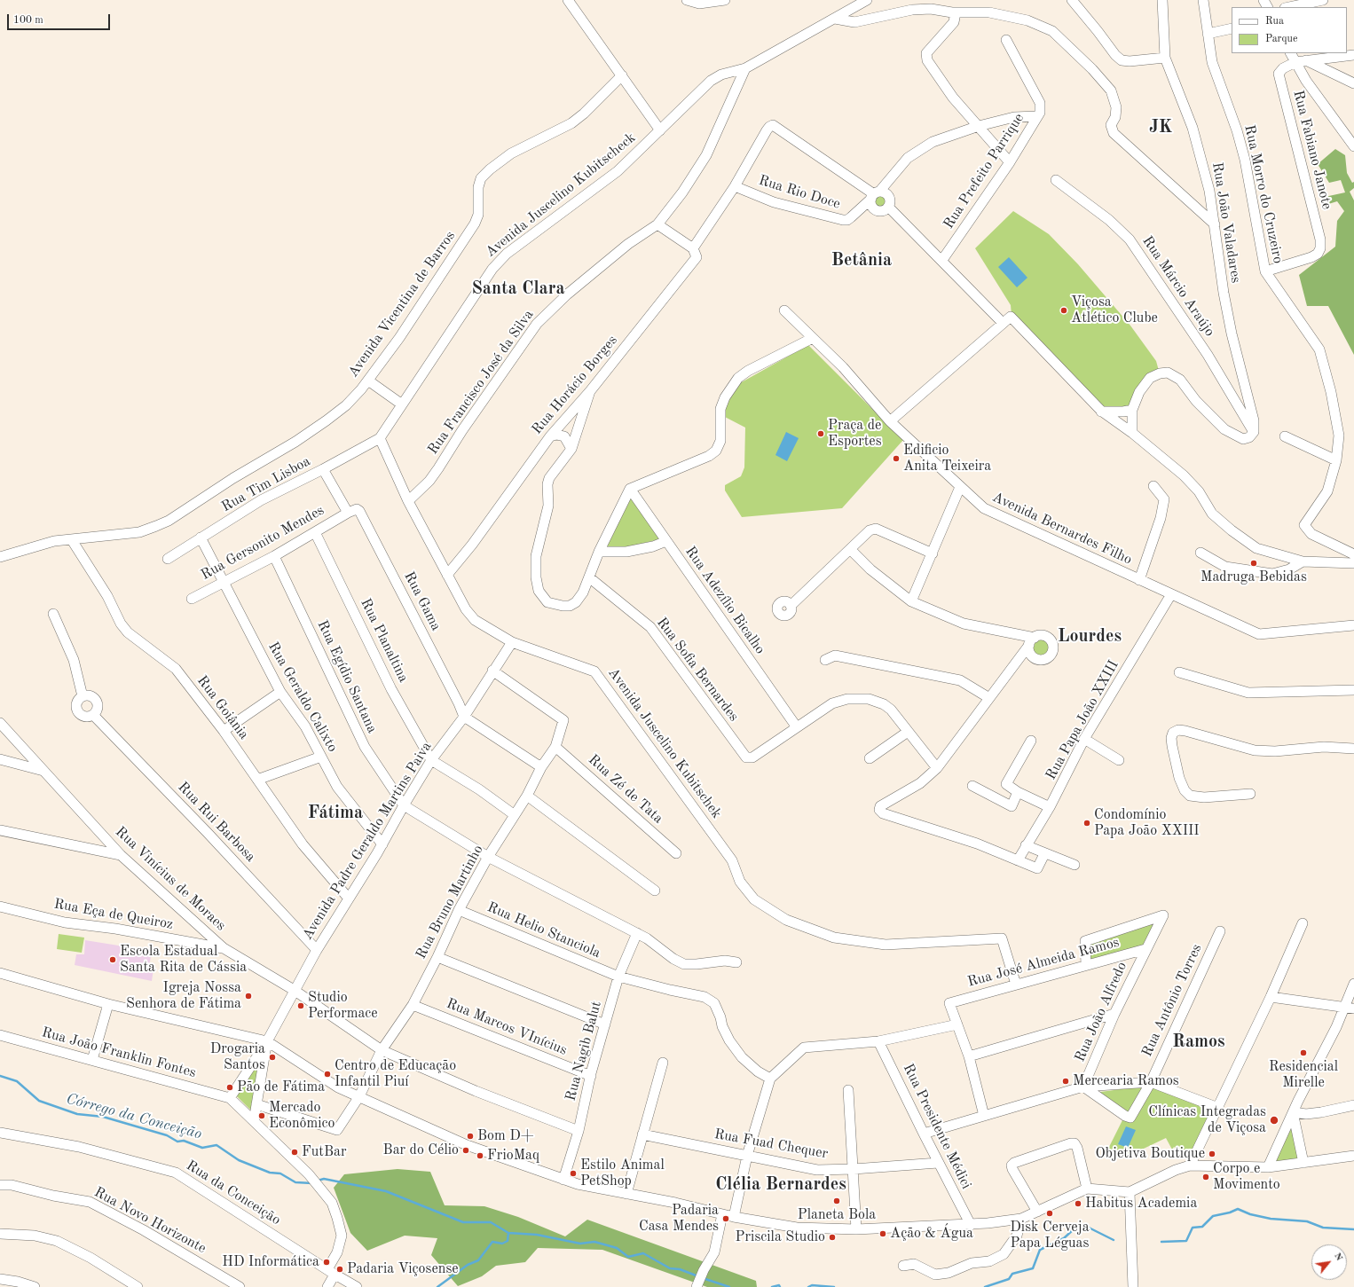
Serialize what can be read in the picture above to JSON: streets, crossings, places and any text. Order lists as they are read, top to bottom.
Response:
{
  "streets": {
    "street": [
      "Rua Fabiano Janote",
      "Rua Prefeito Parrique",
      "Rua Rio Doce",
      "Rua Morro do Cruzeiro",
      "Avenida Juscelino Kubitscheck",
      "Rua João Valadares",
      "Rua Márcio Araújo",
      "Avenida Vicentina de Barros",
      "Rua Francisco José da Silva",
      "Rua Horácio Borges",
      "Rua Tim Lisboa",
      "Avenida Bernardes Filho",
      "Rua Gersonito Mendes",
      "Rua Adezílio Bicalho",
      "Rua Gama",
      "Rua Planaltina",
      "Rua Sofia Bernardes",
      "Rua Egídio Santana",
      "Rua Geraldo Calixto",
      "Rua Goiânia",
      "Rua Papa João XXIII",
      "Avenida Juscelino Kubitschek",
      "Rua Zé de Tata",
      "Rua Rui Barbosa",
      "Avenida Padre Geraldo Martins Paiva",
      "Rua Vinícius de Moraes",
      "Rua Bruno Martinho",
      "Rua Eça de Queiroz",
      "Rua Helio Stanciola",
      "Rua José Almeida Ramos",
      "Rua Antônio Torres",
      "Rua João Alfredo",
      "Rua Marcos VInícius",
      "Rua Nagib Balut",
      "Rua João Franklin Fontes",
      "Rua Presidente Médici",
      "Rua Fuad Chequer",
      "Rua da Conceição",
      "Rua Novo Horizonte"
    ]
  },
  "crossings": [
    ["Rua Fabiano Janote", "Rua Morro do Cruzeiro"],
    ["Avenida Juscelino Kubitscheck", "Rua Francisco José da Silva"],
    ["Avenida Juscelino Kubitscheck", "Rua Tim Lisboa"],
    ["Avenida Juscelino Kubitscheck", "Avenida Juscelino Kubitschek"],
    ["Rua João Valadares", "Rua Márcio Araújo"],
    ["Avenida Vicentina de Barros", "Rua Goiânia"],
    ["Rua Francisco José da Silva", "Avenida Juscelino Kubitschek"],
    ["Rua Horácio Borges", "Avenida Juscelino Kubitschek"],
    ["Rua Tim Lisboa", "Rua Geraldo Calixto"],
    ["Rua Tim Lisboa", "Avenida Juscelino Kubitschek"],
    ["Avenida Bernardes Filho", "Rua Papa João XXIII"],
    ["Rua Gersonito Mendes", "Rua Gama"],
    ["Rua Gersonito Mendes", "Rua Planaltina"],
    ["Rua Gersonito Mendes", "Rua Egídio Santana"],
    ["Rua Gersonito Mendes", "Rua Geraldo Calixto"],
    ["Rua Adezílio Bicalho", "Rua Sofia Bernardes"],
    ["Rua Gama", "Avenida Padre Geraldo Martins Paiva"],
    ["Rua Planaltina", "Avenida Padre Geraldo Martins Paiva"],
    ["Rua Egídio Santana", "Avenida Padre Geraldo Martins Paiva"],
    ["Rua Geraldo Calixto", "Avenida Padre Geraldo Martins Paiva"],
    ["Rua Goiânia", "Avenida Padre Geraldo Martins Paiva"],
    ["Avenida Juscelino Kubitschek", "Avenida Padre Geraldo Martins Paiva"],
    ["Avenida Juscelino Kubitschek", "Rua José Almeida Ramos"],
    ["Rua Zé de Tata", "Rua Bruno Martinho"],
    ["Rua Rui Barbosa", "Avenida Padre Geraldo Martins Paiva"],
    ["Avenida Padre Geraldo Martins Paiva", "Rua Vinícius de Moraes"],
    ["Avenida Padre Geraldo Martins Paiva", "Rua Bruno Martinho"],
    ["Rua Vinícius de Moraes", "Rua Bruno Martinho"],
    ["Rua Vinícius de Moraes", "Rua Eça de Queiroz"],
    ["Rua Vinícius de Moraes", "Rua Nagib Balut"],
    ["Rua Bruno Martinho", "Rua Helio Stanciola"],
    ["Rua Bruno Martinho", "Rua Marcos VInícius"],
    ["Rua Helio Stanciola", "Rua Nagib Balut"],
    ["Rua José Almeida Ramos", "Rua João Alfredo"],
    ["Rua Antônio Torres", "Rua João Alfredo"],
    ["Rua Marcos VInícius", "Rua Nagib Balut"],
    ["Rua Presidente Médici", "Rua Fuad Chequer"]
  ],
  "districts": [
    "JK",
    "Betânia",
    "Santa Clara",
    "Lourdes",
    "Fátima",
    "Ramos",
    "Clélia Bernardes"
  ],
  "water": ["Córrego da Conceição"],
  "places": [
    "Viçosa Atlético Clube",
    "Praça de Esportes",
    "Edificio Anita Teixeira",
    "Madruga Bebidas",
    "Condomínio Papa João XXIII",
    "Escola Estadual Santa Rita de Cássia",
    "Igreja Nossa Senhora de Fátima",
    "Studio Performace",
    "Residencial Mirelle",
    "Drogaria Santos",
    "Centro de Educação Infantil Piuí",
    "Mercearia Ramos",
    "Pão de Fátima",
    "Mercado Econômico",
    "Clínicas Integradas de Viçosa",
    "Bom D+",
    "Bar do Célio",
    "FutBar",
    "Objetiva Boutique",
    "FrioMaq",
    "Estilo Animal PetShop",
    "Corpo e Movimento",
    "Planeta Bola",
    "Habitus Academia",
    "Disk Cerveja Papa Léguas",
    "Padaria Casa Mendes",
    "Ação & Água",
    "Priscila Studio",
    "HD Informática",
    "Padaria Viçosense"
  ],
  "legend": ["Rua", "Parque"],
  "scale_bar": "100 m",
  "north": "top right"
}
